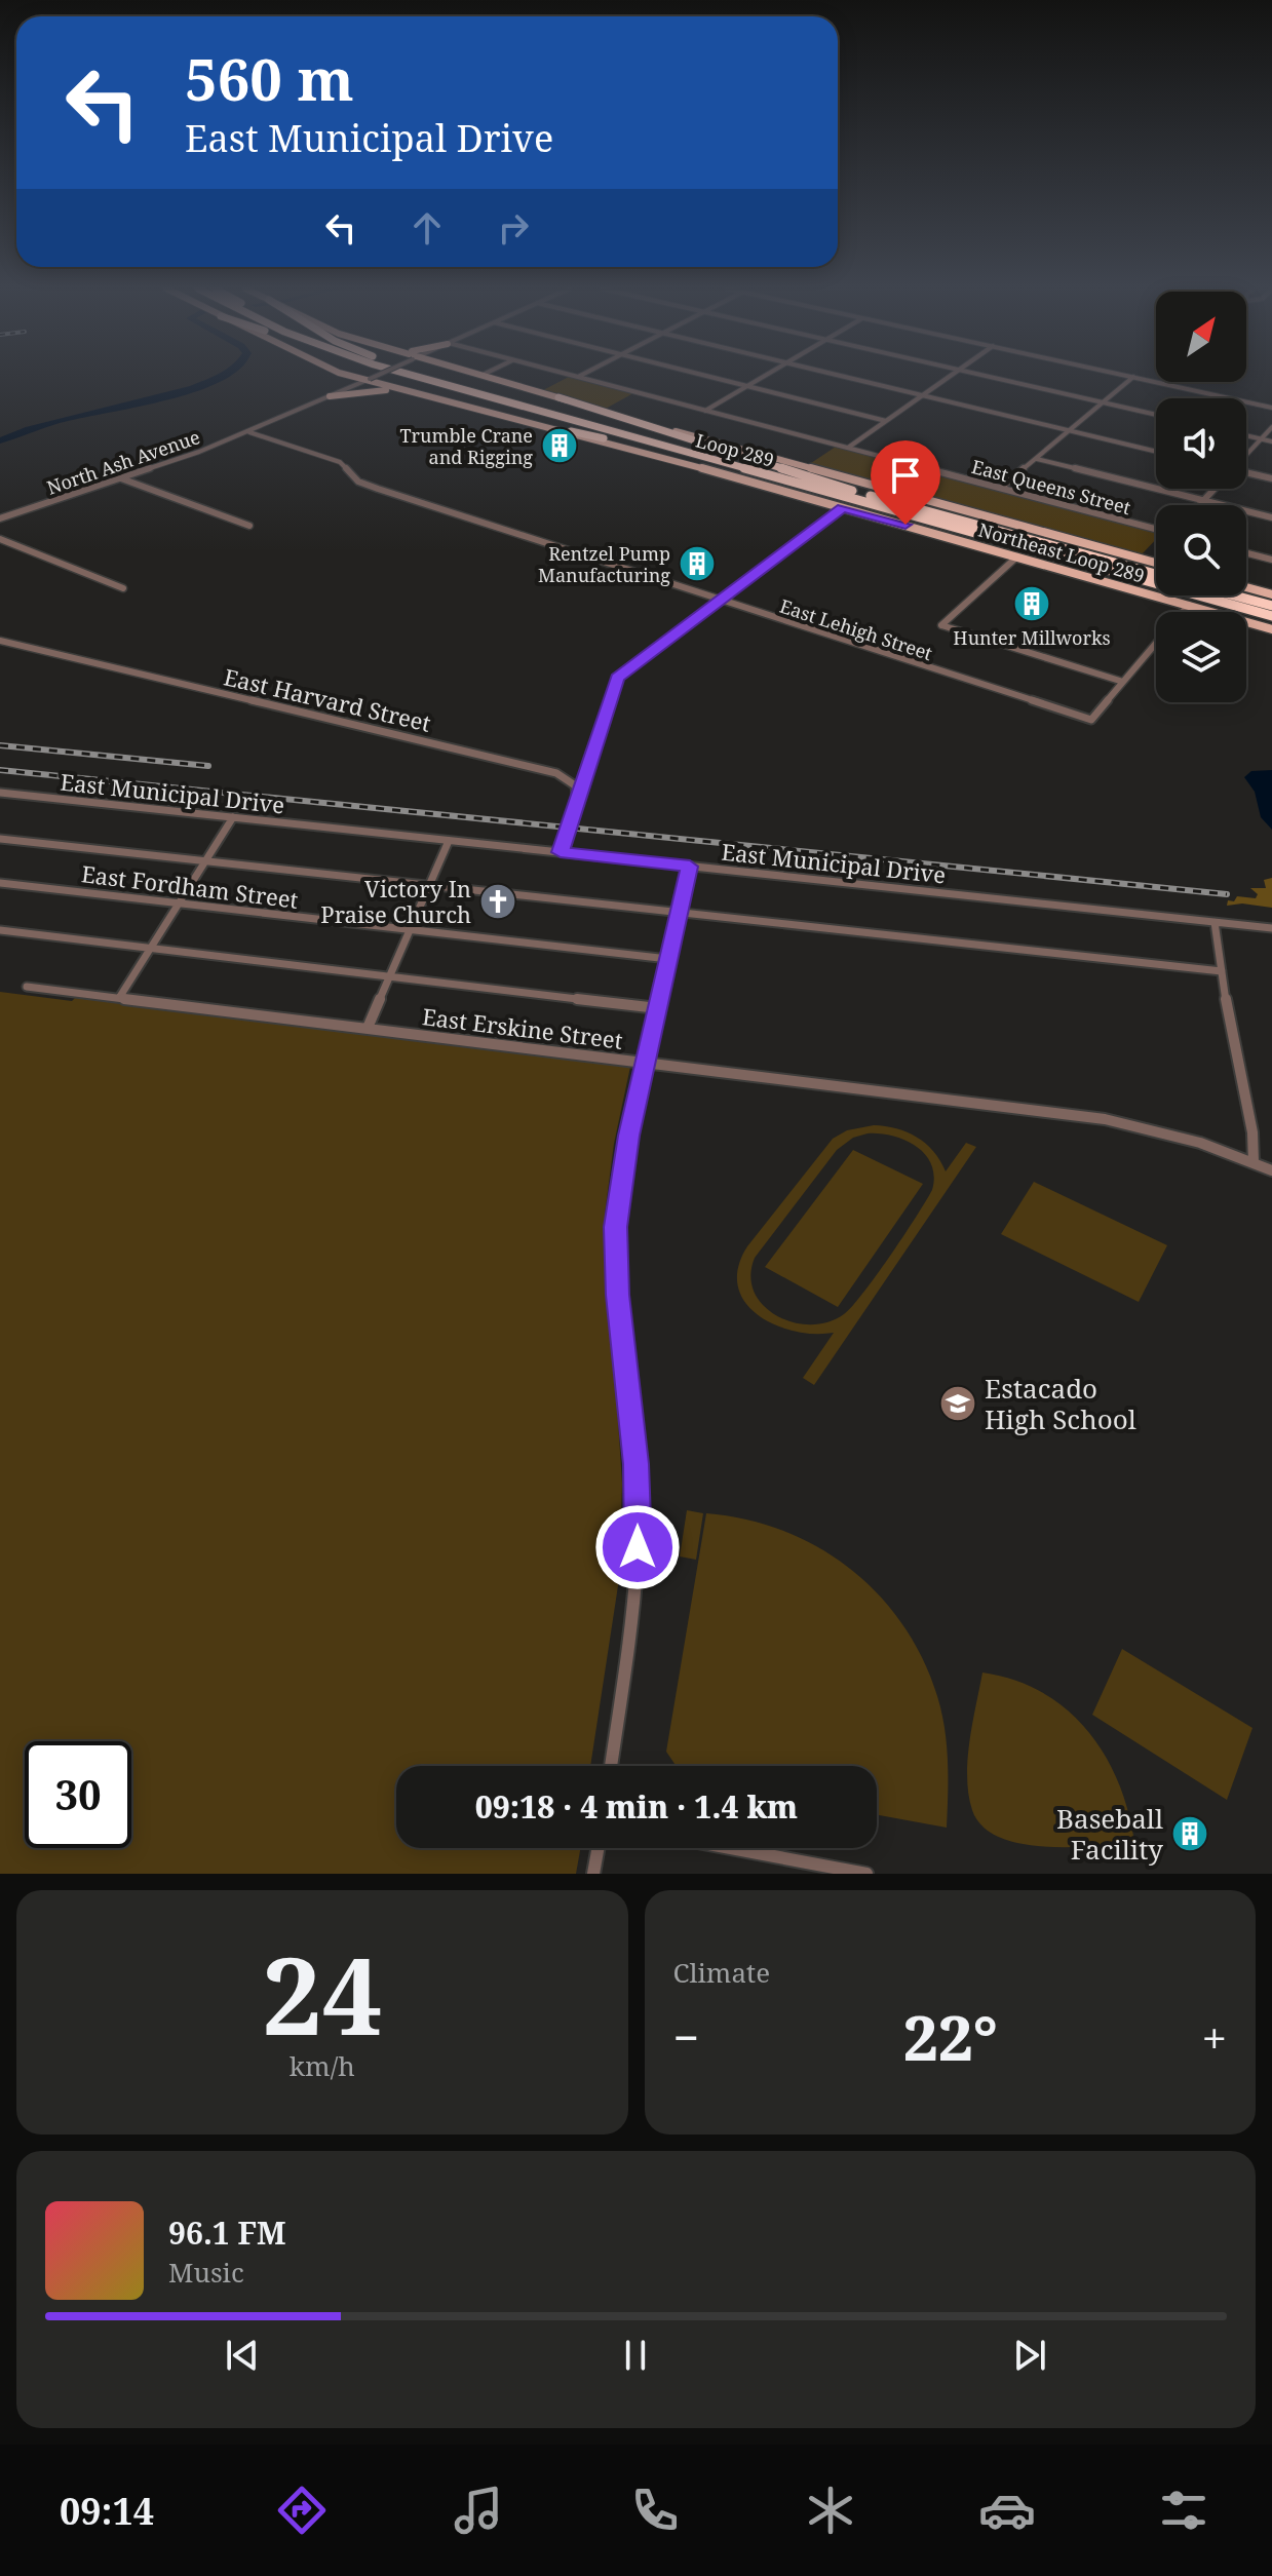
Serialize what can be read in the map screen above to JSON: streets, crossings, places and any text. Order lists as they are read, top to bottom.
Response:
{
  "streets": {
    "highway": ["Loop 289"],
    "main road": ["Northeast Loop 289"],
    "street": [
      "North Ash Avenue",
      "East Queens Street",
      "East Lehigh Street",
      "East Harvard Street",
      "East Municipal Drive",
      "East Fordham Street",
      "East Erskine Street"
    ]
  },
  "crossings": [
    ["North Ash Avenue", "Northeast Loop 289"],
    ["North Ash Avenue", "East Lehigh Street"]
  ],
  "places": {
    "building": [
      "Trumble Crane and Rigging",
      "Rentzel Pump Manufacturing",
      "Hunter Millworks",
      "Baseball Facility"
    ],
    "church": ["Victory In Praise Church"],
    "school or university": ["Estacado High School"]
  },
  "north": "top right",
  "page": {
    "turn": ["560 m", "East Municipal Drive"],
    "limit": "30",
    "trip": "09:18 · 4 min · 1.4 km",
    "tile": [
      ["24", "km/h"],
      "Climate"
    ],
    "heat": ["−", "22°", "+"],
    "song": ["96.1 FM", "Music"],
    "tabs": "09:14"
  }
}
